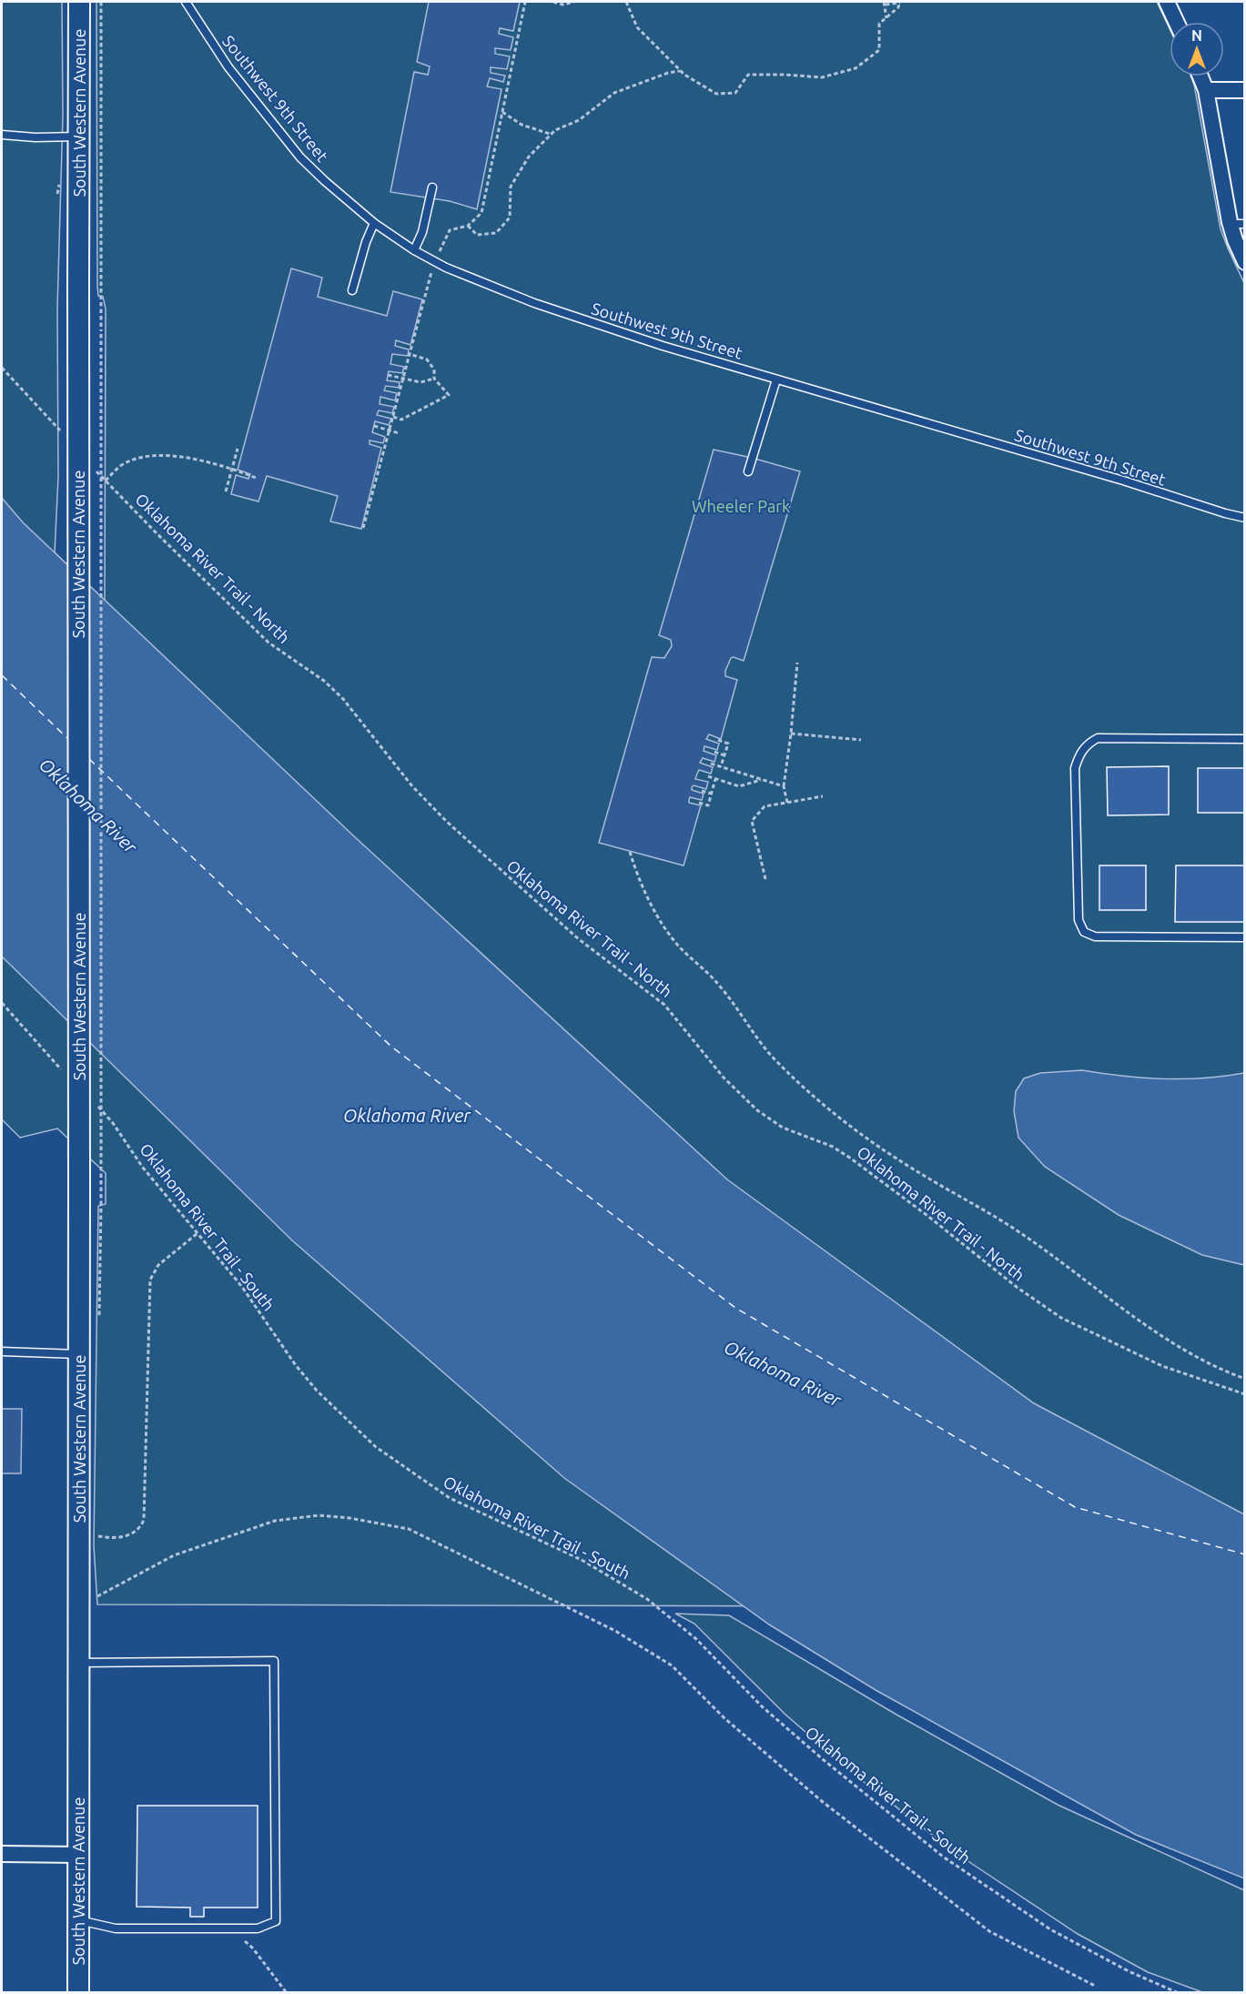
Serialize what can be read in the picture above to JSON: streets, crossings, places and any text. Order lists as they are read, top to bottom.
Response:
{
  "streets": {
    "main road": ["South Western Avenue"],
    "lane": ["Southwest 9th Street"],
    "path": ["Oklahoma River Trail - North", "Oklahoma River Trail - South"]
  },
  "water": ["Oklahoma River"],
  "parks": ["Wheeler Park"],
  "north": "top"
}
